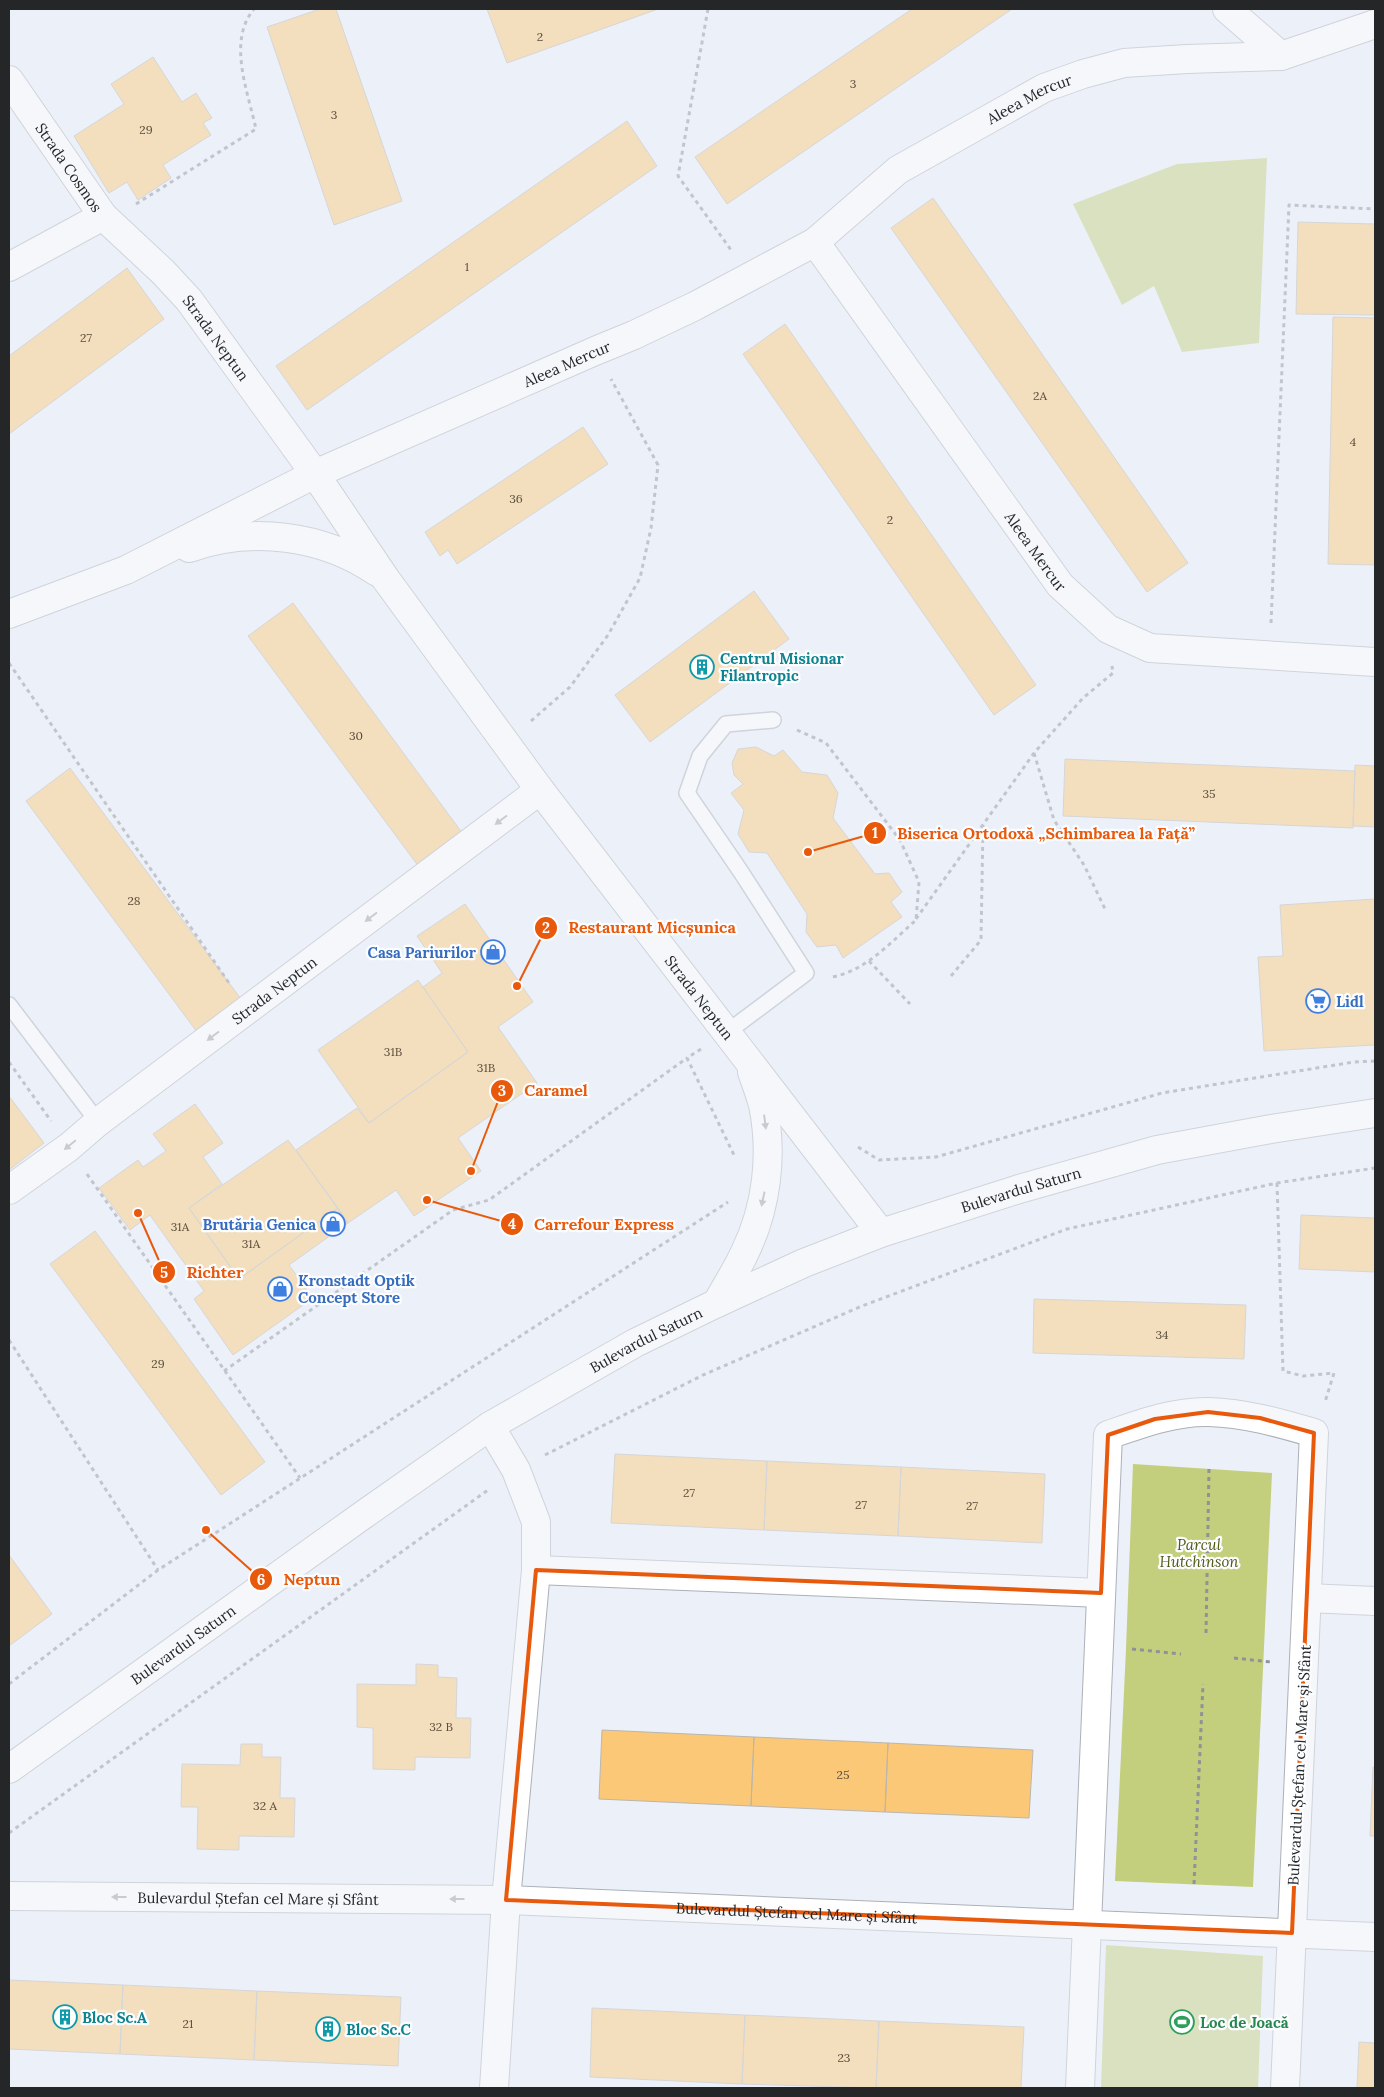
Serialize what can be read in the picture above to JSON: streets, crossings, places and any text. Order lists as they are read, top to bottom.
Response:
{
  "streets": {
    "street": [
      "Aleea Mercur",
      "Strada Cosmos",
      "Strada Neptun",
      "Bulevardul Saturn",
      "Bulevardul Ștefan cel Mare și Sfânt"
    ]
  },
  "crossings": [
    ["Aleea Mercur", "Strada Neptun"],
    ["Strada Cosmos", "Strada Neptun"],
    ["Strada Neptun", "Bulevardul Saturn"]
  ],
  "parks": ["Parcul Hutchinson"],
  "places": {
    "building": ["Centrul Misionar Filantropic", "Bloc Sc.A", "Bloc Sc.C"],
    "other": [
      "Biserica Ortodoxă „Schimbarea la Față”",
      "Restaurant Micșunica",
      "Caramel",
      "Carrefour Express",
      "Richter",
      "Neptun"
    ],
    "shop": ["Casa Pariurilor", "Brutăria Genica", "Kronstadt Optik Concept Store"],
    "supermarket": ["Lidl"],
    "sports": ["Loc de Joacă"]
  },
  "house_numbers": [
    "2",
    "3",
    "3",
    "29",
    "1",
    "27",
    "2A",
    "4",
    "36",
    "2",
    "30",
    "35",
    "28",
    "31B",
    "31B",
    "31A",
    "31A",
    "34",
    "29",
    "27",
    "27",
    "27",
    "32 B",
    "25",
    "32 A",
    "21",
    "23"
  ]
}
